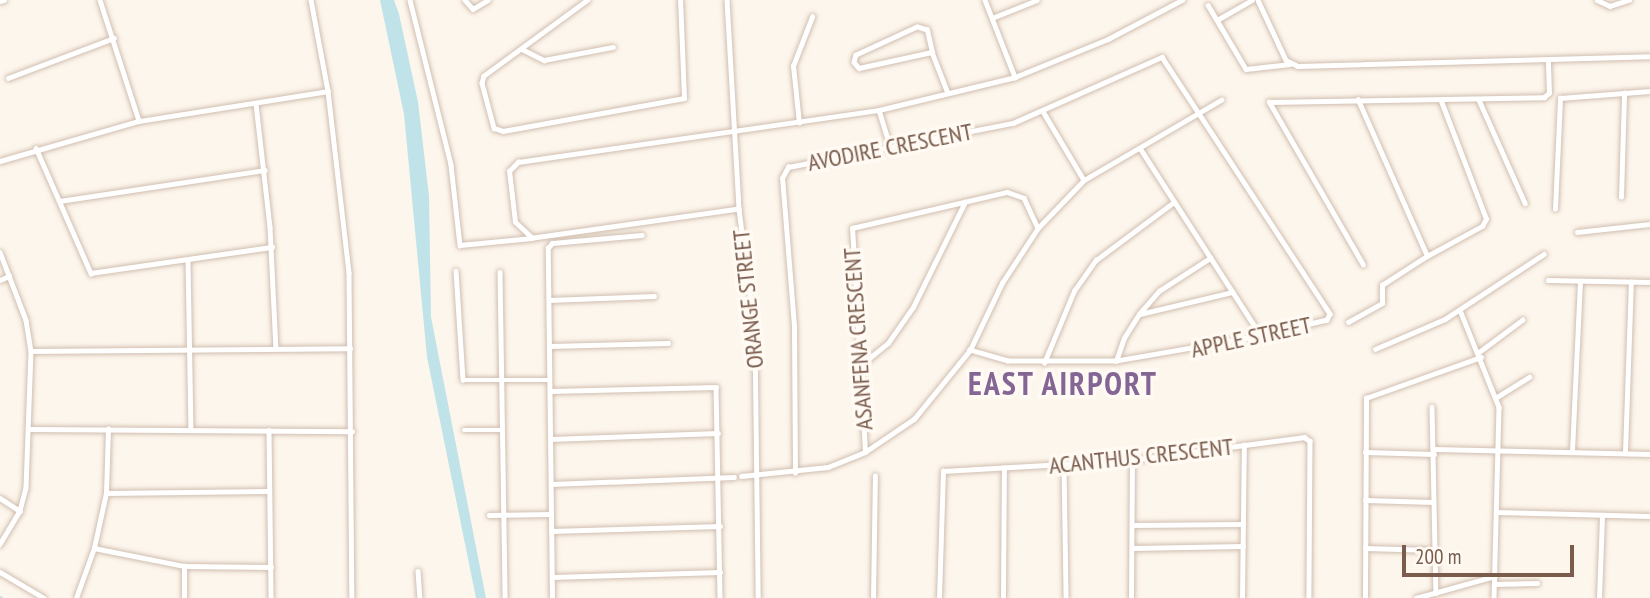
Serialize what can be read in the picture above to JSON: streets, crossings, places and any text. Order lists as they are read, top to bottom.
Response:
{
  "streets": {
    "street": [
      "AVODIRE CRESCENT",
      "ORANGE STREET",
      "APPLE STREET",
      "ASANFENA CRESCENT",
      "ACANTHUS CRESCENT"
    ]
  },
  "crossings": [
    ["AVODIRE CRESCENT", "APPLE STREET"]
  ],
  "districts": ["EAST AIRPORT"],
  "scale_bar": "200 m"
}
